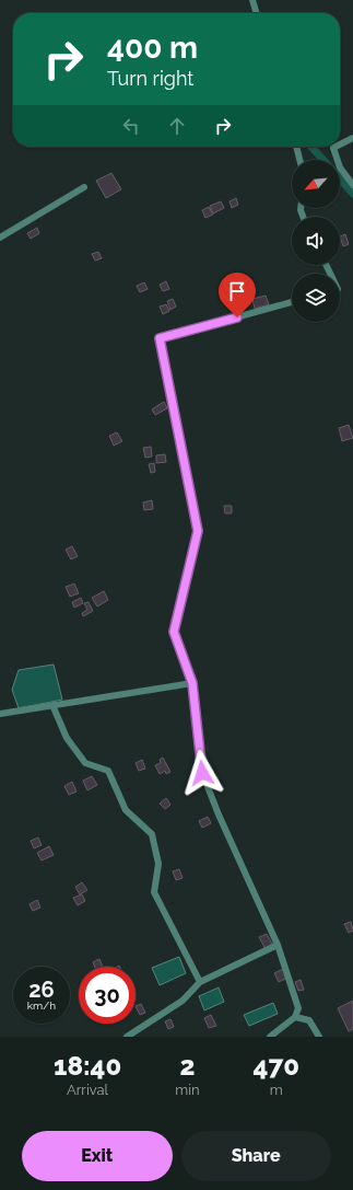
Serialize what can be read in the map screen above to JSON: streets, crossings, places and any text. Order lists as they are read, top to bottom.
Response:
{
  "north": "bottom left",
  "page": {
    "turn": ["400 m", "Turn right"],
    "speed": "26 km/h",
    "limit": "30",
    "eta": [
      "18:40",
      "Arrival",
      "2",
      "min",
      "470",
      "m"
    ],
    "buttons": ["Exit", "Share"]
  }
}
